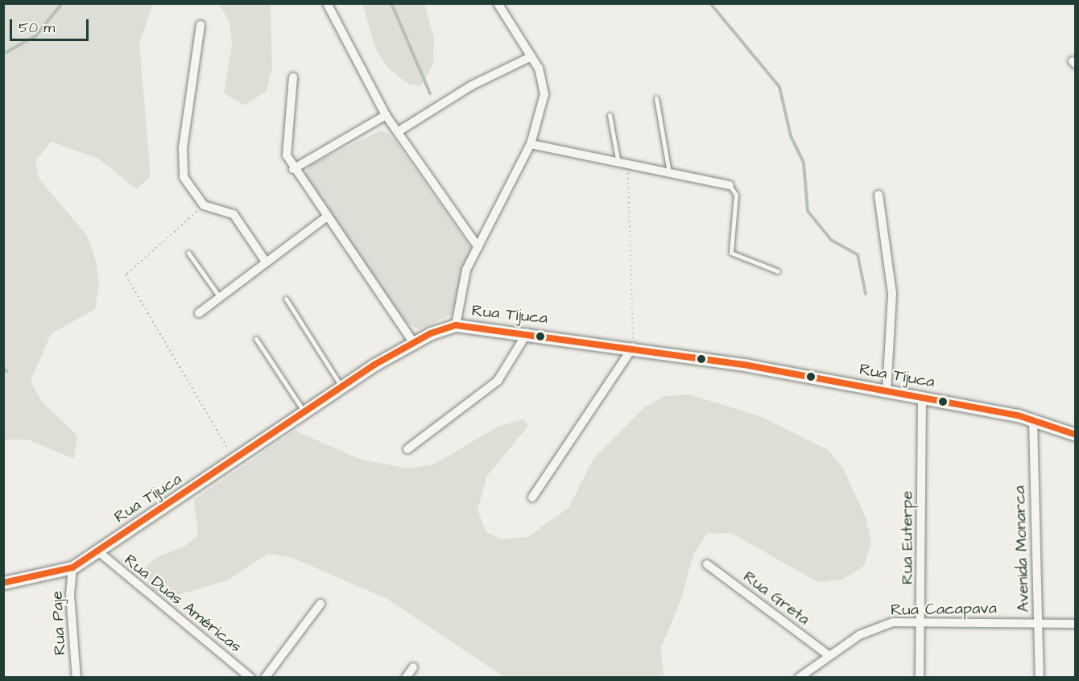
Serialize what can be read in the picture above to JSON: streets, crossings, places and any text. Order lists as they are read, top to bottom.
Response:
{
  "streets": {
    "street": [
      "Rua Tijuca",
      "Rua Euterpe",
      "Avenida Monarca",
      "Rua Greta",
      "Rua Duas Américas",
      "Rua Cacapava",
      "Rua Paje"
    ]
  },
  "crossings": [
    ["Rua Tijuca", "Rua Euterpe"],
    ["Rua Tijuca", "Avenida Monarca"],
    ["Rua Tijuca", "Rua Duas Américas"],
    ["Rua Tijuca", "Rua Paje"],
    ["Rua Euterpe", "Rua Cacapava"],
    ["Avenida Monarca", "Rua Cacapava"],
    ["Rua Greta", "Rua Cacapava"]
  ],
  "scale_bar": "50 m"
}
